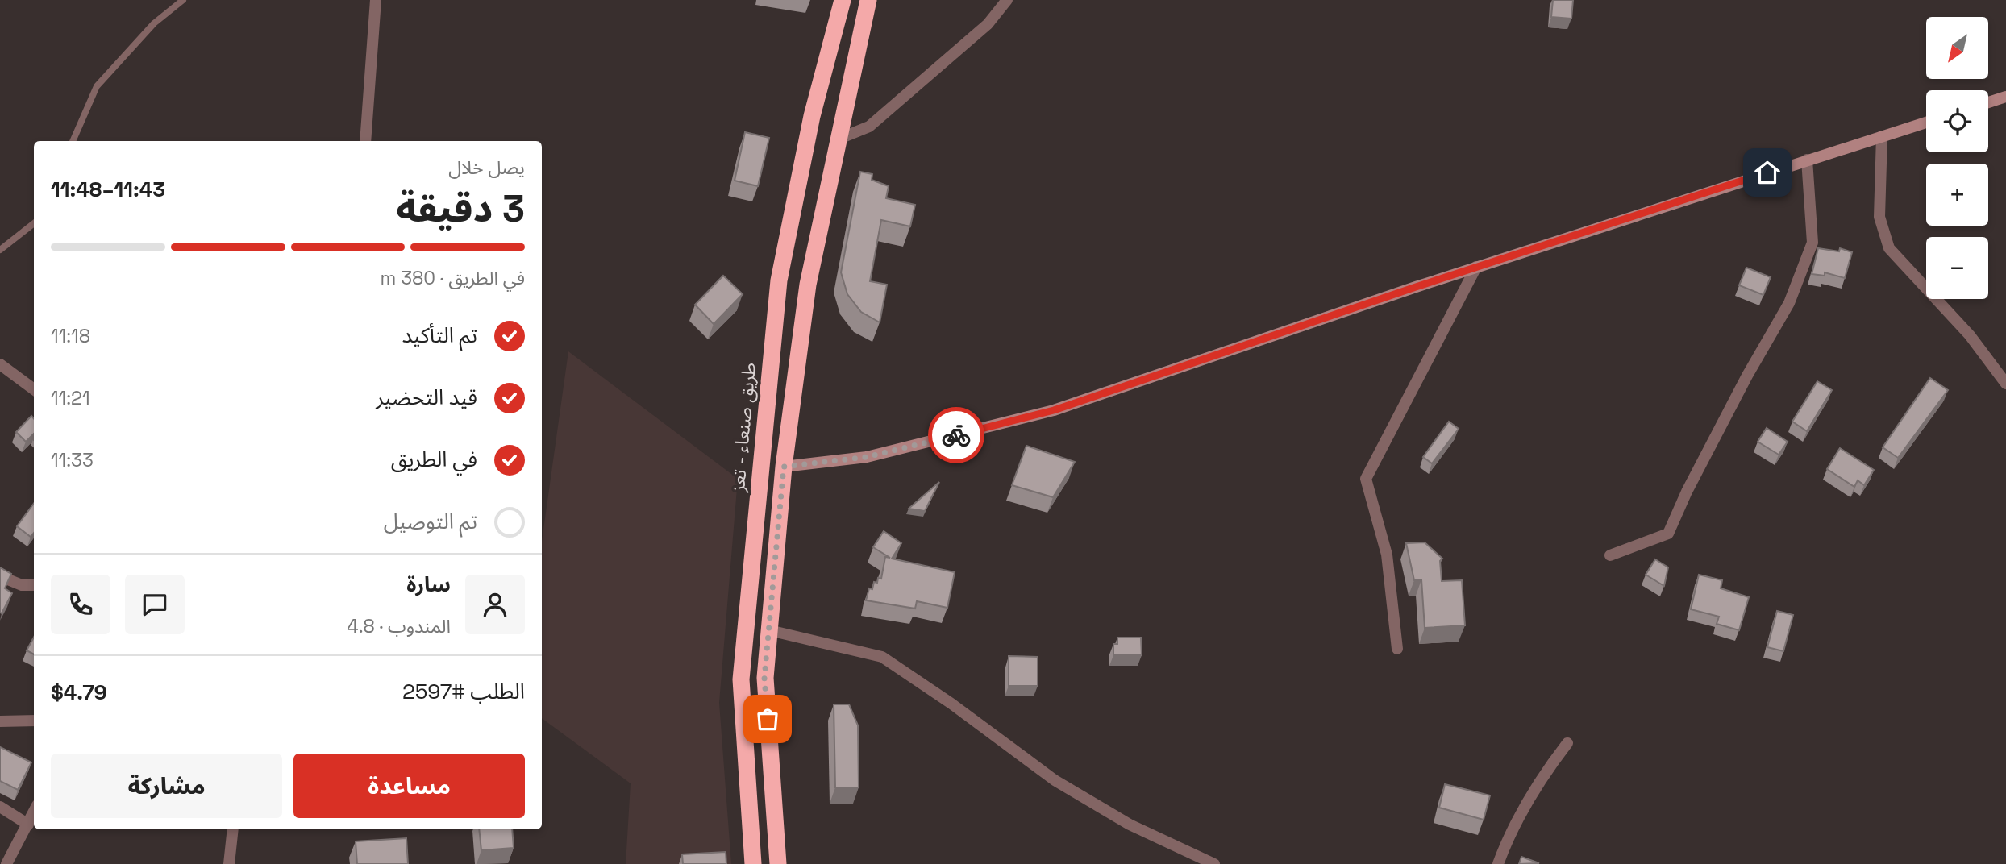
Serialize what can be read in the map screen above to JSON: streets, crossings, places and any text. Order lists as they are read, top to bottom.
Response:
{
  "streets": {
    "highway": ["طريق صنعاء - تعز"]
  },
  "north": "bottom left",
  "page": {
    "map_buttons": ["+", "−"],
    "heading": ["3 دقيقة", "يصل خلال", "11:43–11:48"],
    "panel": [
      "سارة",
      "المندوب · 4.8",
      "الطلب #2597",
      "$4.79"
    ],
    "bar": "في الطريق · 380 m",
    "list": [
      ["تم التأكيد", "11:18"],
      ["قيد التحضير", "11:21"],
      ["في الطريق", "11:33"],
      "تم التوصيل"
    ],
    "buttons": ["مساعدة", "مشاركة"]
  }
}
